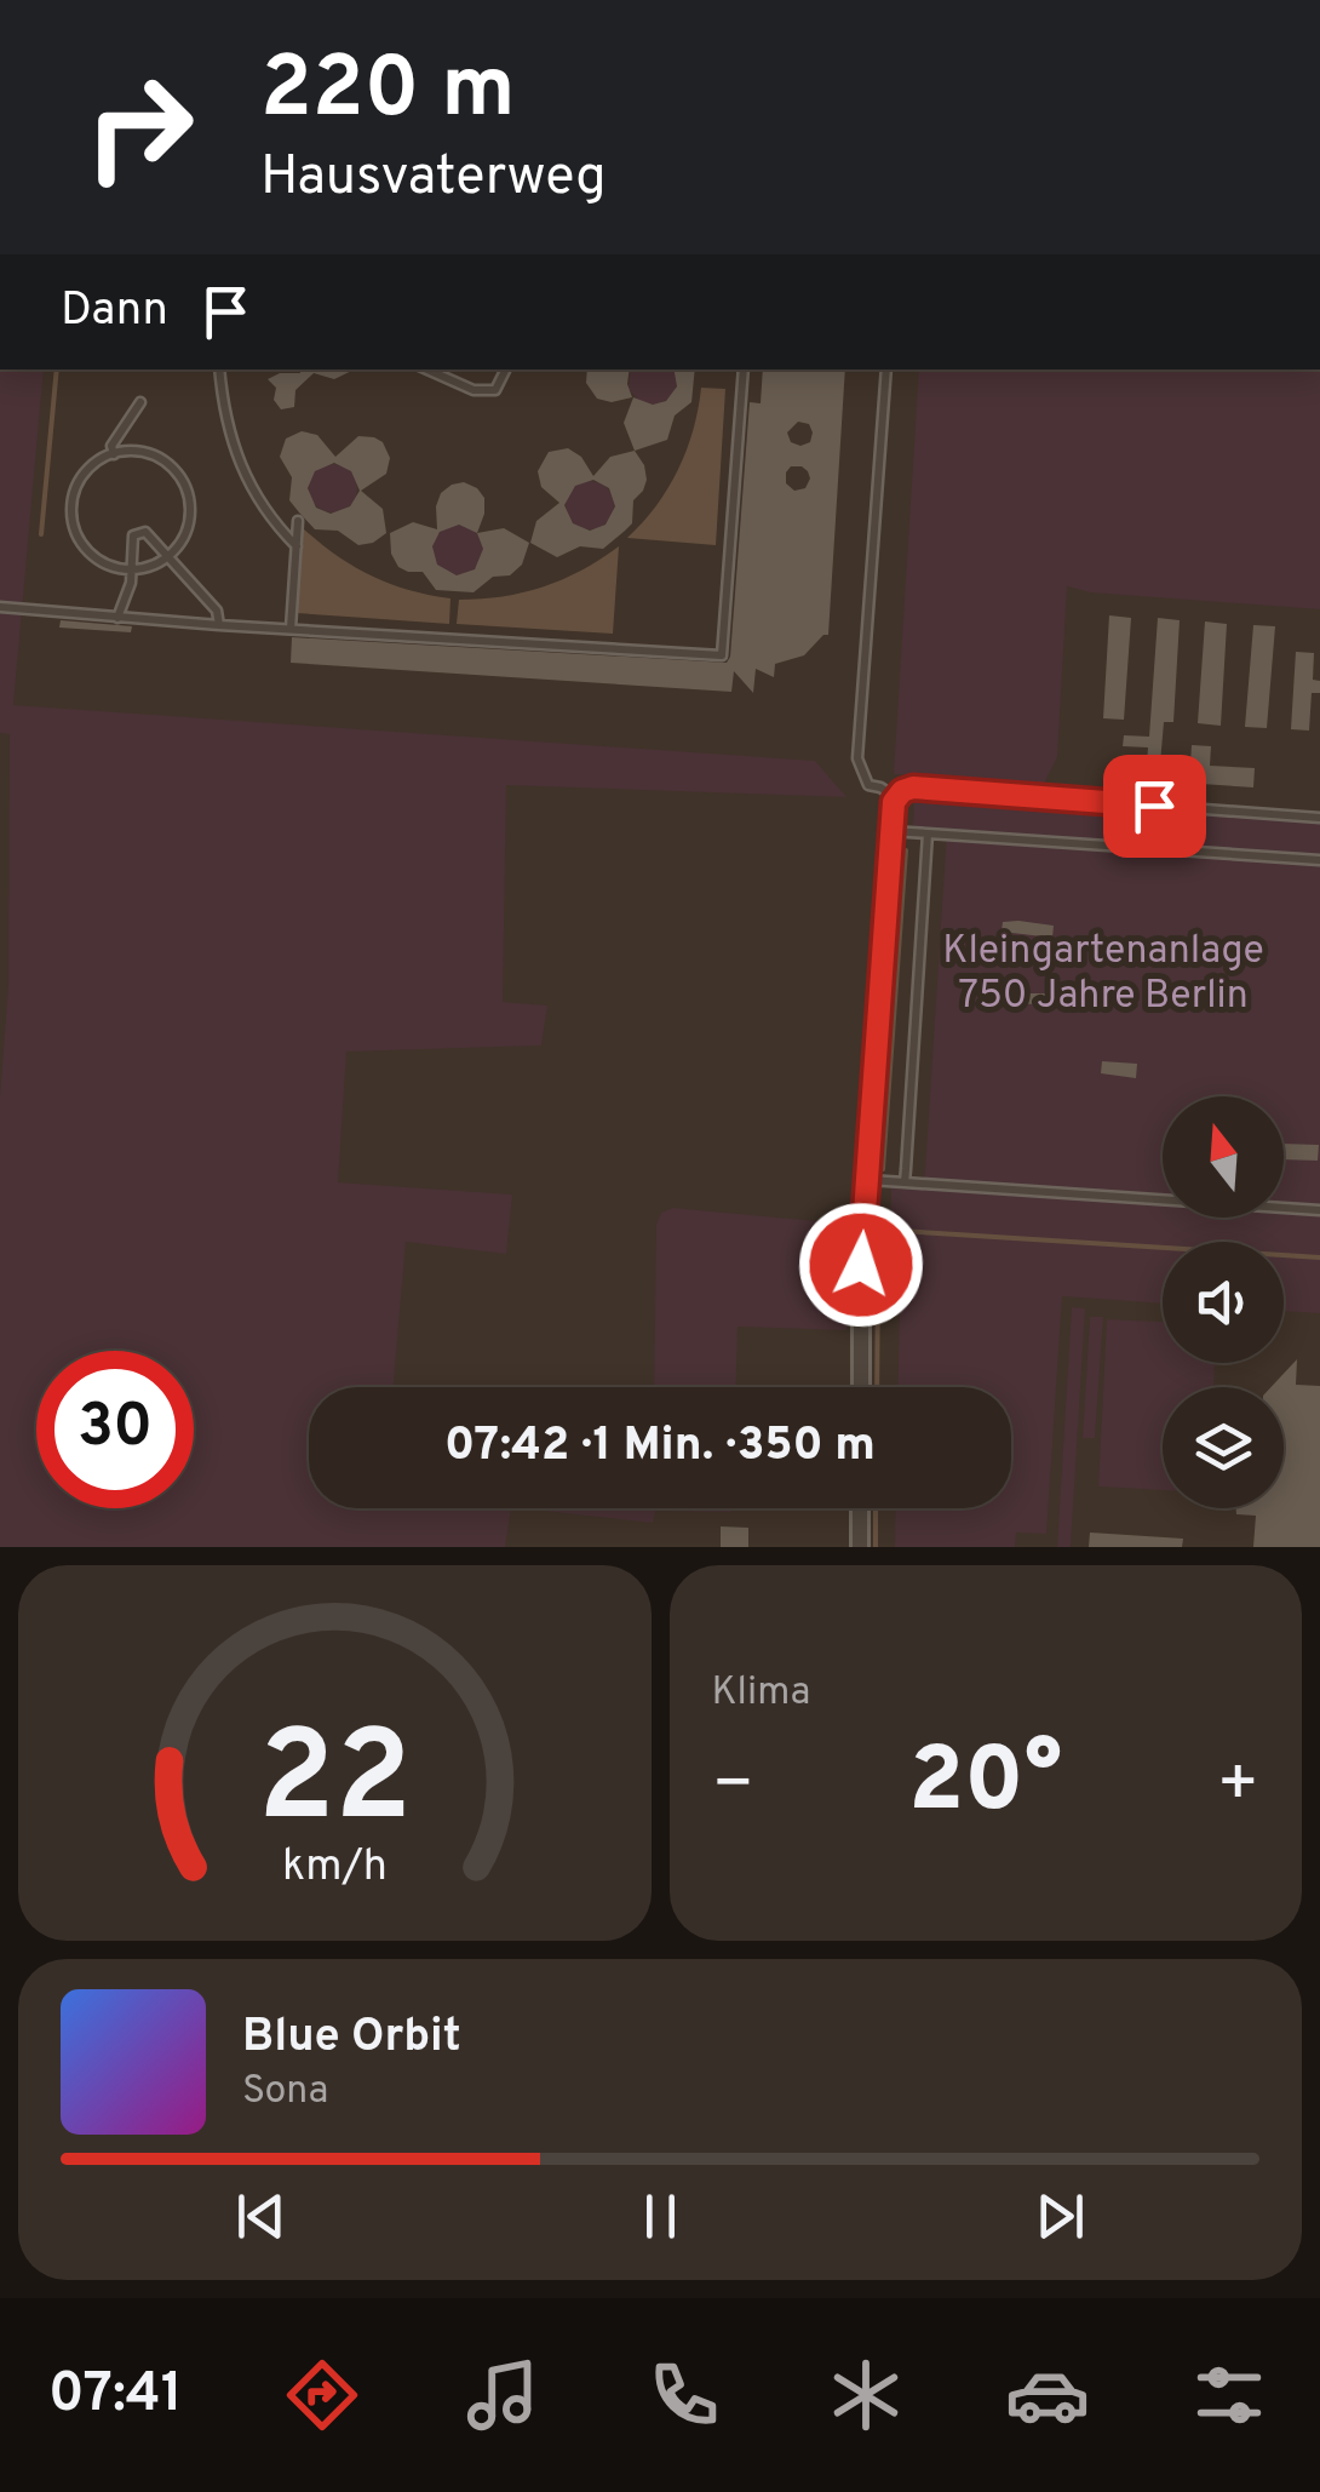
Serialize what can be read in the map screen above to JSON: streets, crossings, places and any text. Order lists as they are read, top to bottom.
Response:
{
  "parks": ["Kleingartenanlage 750 Jahre Berlin"],
  "north": "top",
  "page": {
    "turn": ["220 m", "Hausvaterweg"],
    "then": "Dann",
    "limit": "30",
    "trip": "07:42 · 1 Min. · 350 m",
    "tile": "Klima",
    "heat": ["−", "20°", "+"],
    "song": ["Blue Orbit", "Sona"],
    "tabs": "07:41",
    "gauge": ["22", "km/h"]
  }
}
